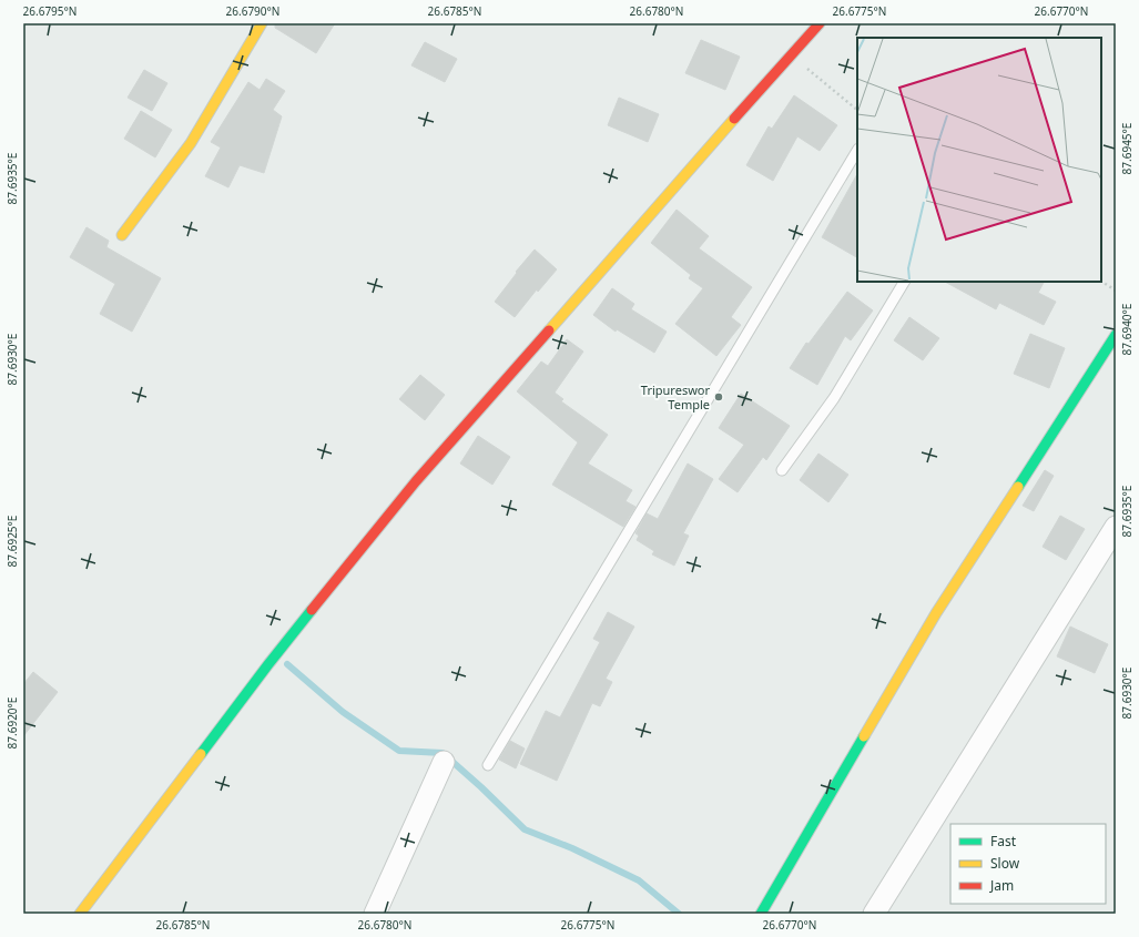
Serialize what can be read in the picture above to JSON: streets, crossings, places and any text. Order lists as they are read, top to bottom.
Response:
{
  "places": ["Tripureswor Temple"],
  "legend": ["Fast", "Slow", "Jam"],
  "coordinates": [
    "26.6795°N",
    "26.6790°N",
    "26.6785°N",
    "26.6780°N",
    "26.6775°N",
    "26.6770°N",
    "87.6945°E",
    "87.6935°E",
    "87.6940°E",
    "87.6930°E",
    "87.6925°E",
    "87.6920°E"
  ]
}
